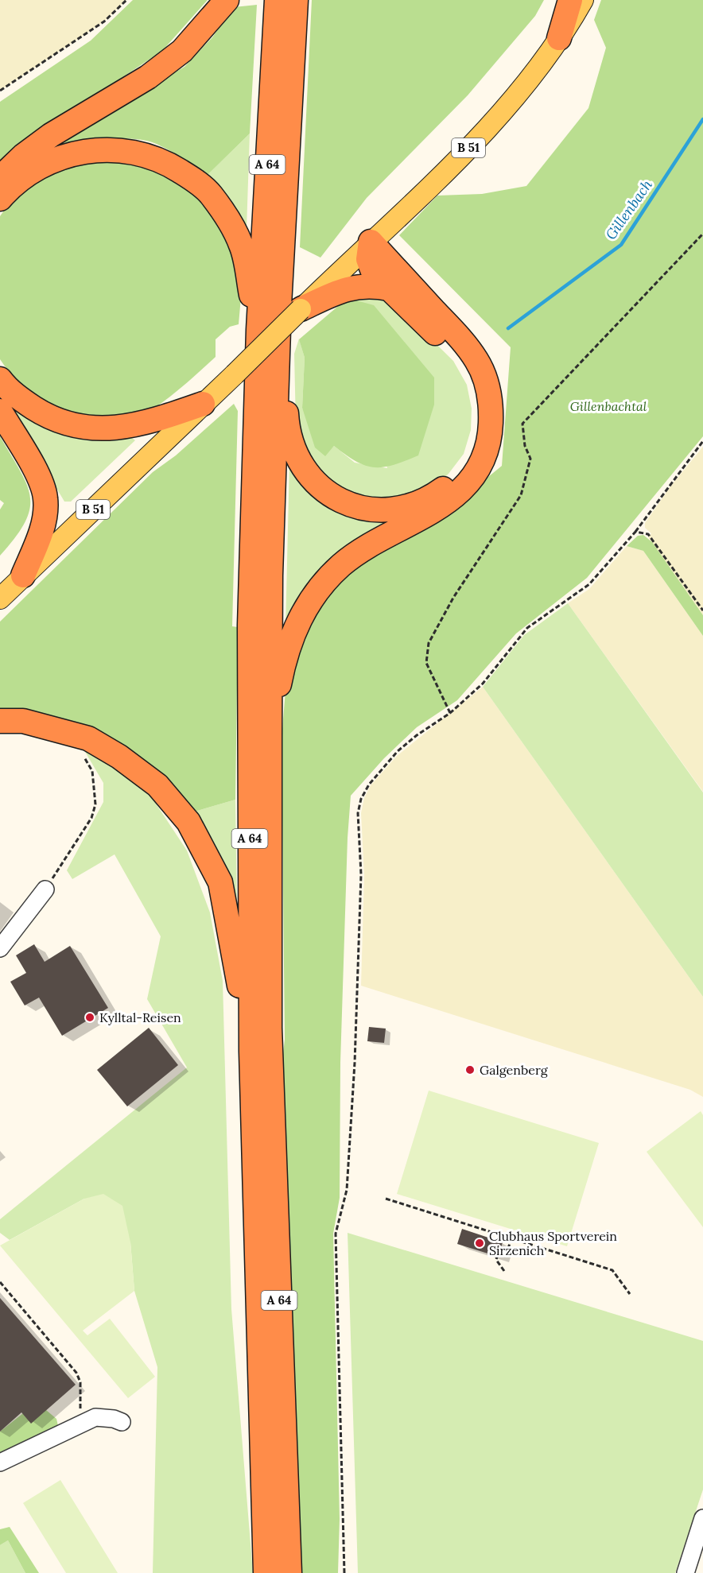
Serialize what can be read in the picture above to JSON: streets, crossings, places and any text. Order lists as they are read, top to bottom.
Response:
{
  "streets": {
    "highway": ["A 64"],
    "main road": ["B 51"]
  },
  "crossings": [
    ["B 51", "A 64"]
  ],
  "water": ["Gillenbach"],
  "parks": ["Gillenbachtal"],
  "places": ["Kylltal-Reisen", "Galgenberg", "Clubhaus Sportverein Sirzenich"]
}
